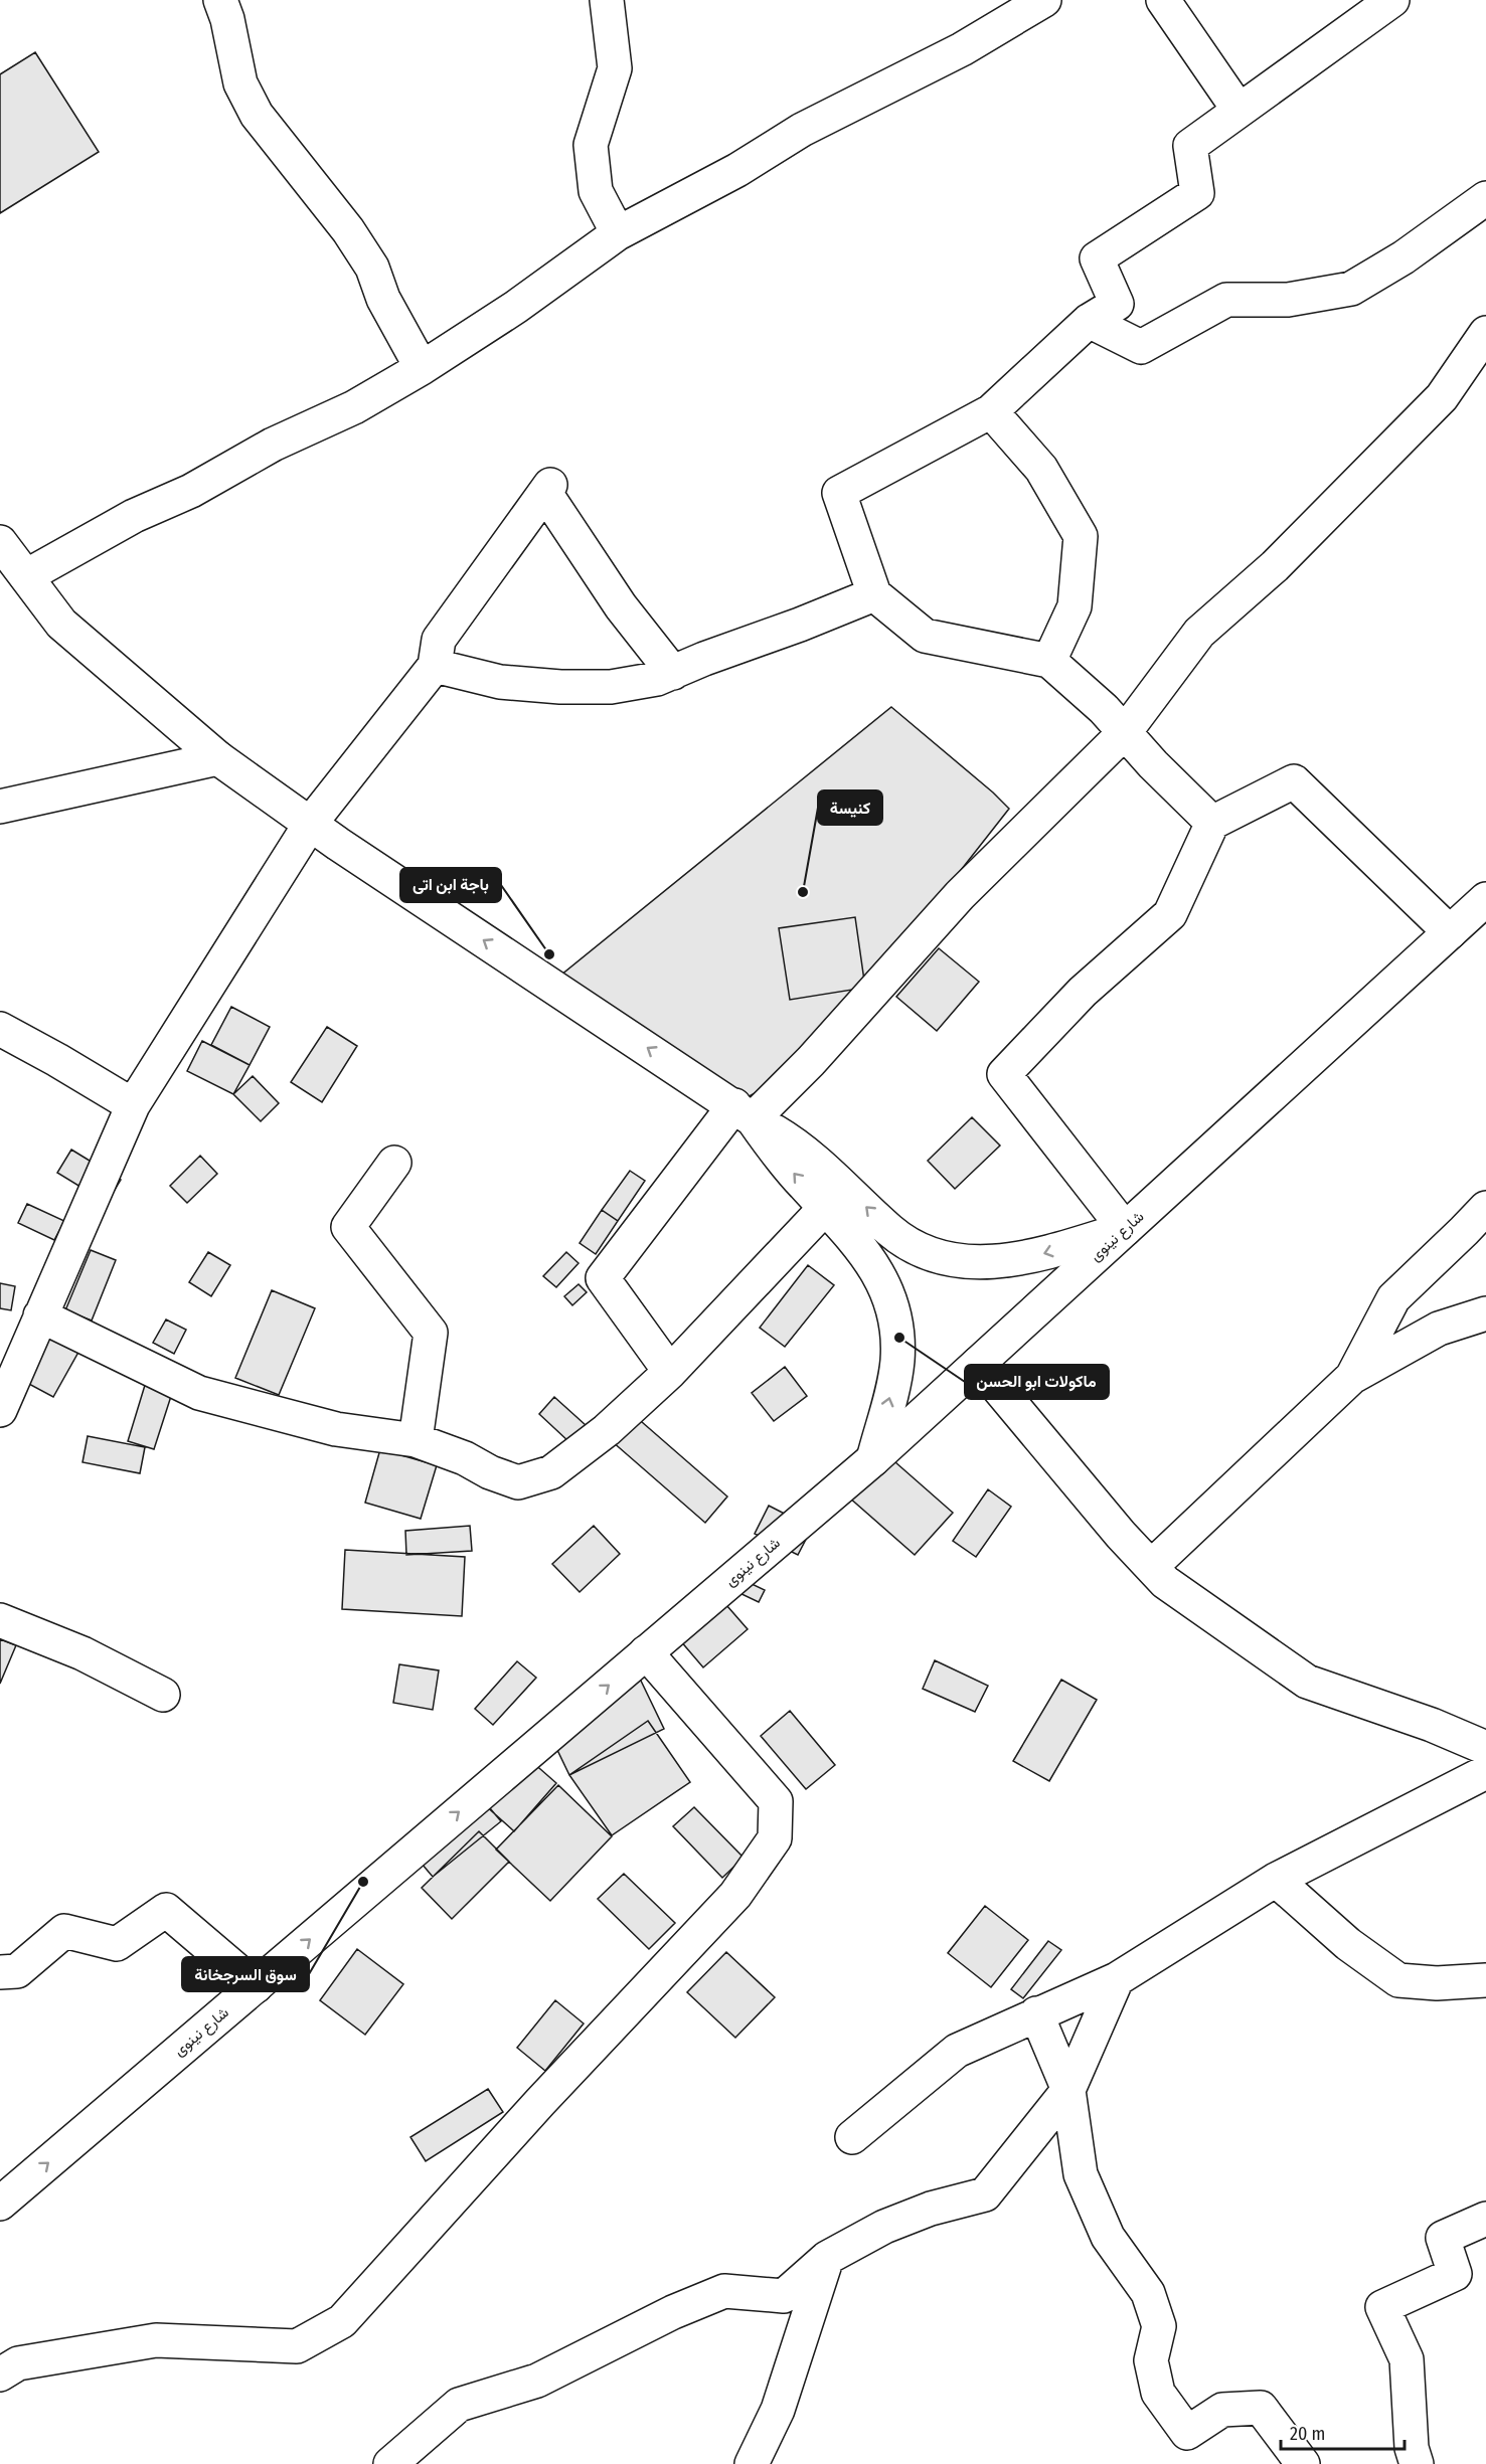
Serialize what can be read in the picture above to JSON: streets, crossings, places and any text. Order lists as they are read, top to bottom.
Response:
{
  "streets": {
    "street": ["شارع نينوى"]
  },
  "one_way": ["شارع نينوى"],
  "places": [
    "كنيسة",
    "باجة ابن اتى",
    "ماكولات ابو الحسن",
    "سوق السرجخانة"
  ],
  "scale_bar": "20 m"
}
